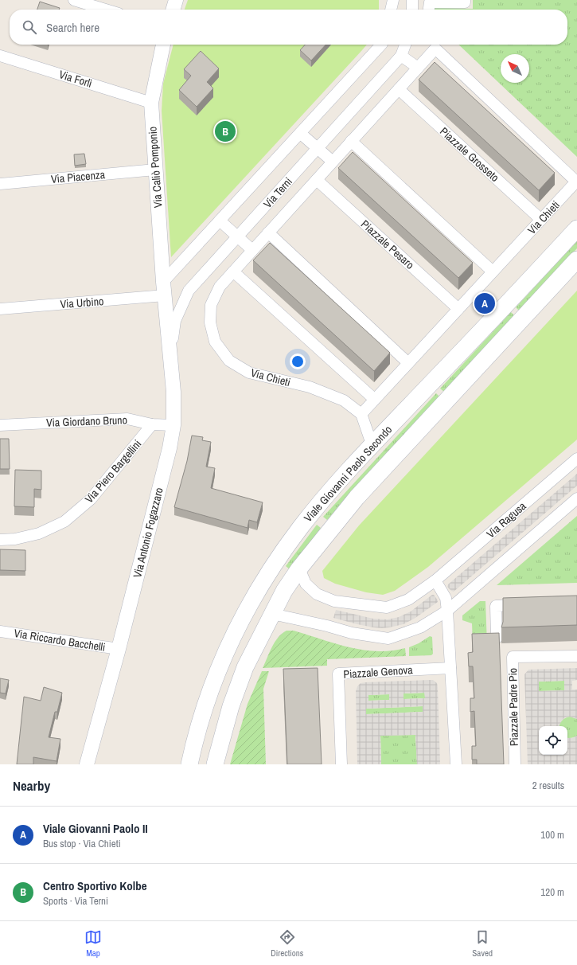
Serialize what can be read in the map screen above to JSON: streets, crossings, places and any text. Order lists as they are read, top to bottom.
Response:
{
  "streets": {
    "main road": ["Viale Giovanni Paolo Secondo"],
    "street": [
      "Via Forlì",
      "Piazzale Grosseto",
      "Via Caliò Pomponio",
      "Via Piacenza",
      "Via Terni",
      "Via Chieti",
      "Piazzale Pesaro",
      "Via Urbino",
      "Via Giordano Bruno",
      "Via Piero Bargellini",
      "Via Ragusa",
      "Via Antonio Fogazzaro",
      "Via Riccardo Bacchelli",
      "Piazzale Genova",
      "Piazzale Padre Pio"
    ]
  },
  "crossings": [
    ["Via Forlì", "Via Caliò Pomponio"],
    ["Piazzale Grosseto", "Via Chieti"],
    ["Via Caliò Pomponio", "Via Piacenza"],
    ["Via Caliò Pomponio", "Via Urbino"],
    ["Via Caliò Pomponio", "Via Antonio Fogazzaro"],
    ["Via Terni", "Via Antonio Fogazzaro"],
    ["Via Chieti", "Piazzale Pesaro"],
    ["Via Urbino", "Via Antonio Fogazzaro"],
    ["Via Giordano Bruno", "Via Piero Bargellini"],
    ["Via Giordano Bruno", "Via Antonio Fogazzaro"],
    ["Viale Giovanni Paolo Secondo", "Via Ragusa"],
    ["Via Antonio Fogazzaro", "Via Riccardo Bacchelli"]
  ],
  "north": "top left",
  "page": {
    "search": "Search here",
    "pins": ["B", "A"],
    "heading": ["Nearby", "2 results"],
    "list": [
      {
        "mark": "A",
        "name": "Viale Giovanni Paolo II",
        "note": "Bus stop · Via Chieti",
        "value": "100 m"
      },
      {
        "mark": "B",
        "name": "Centro Sportivo Kolbe",
        "note": "Sports · Via Terni",
        "value": "120 m"
      }
    ],
    "nav": ["Map", "Directions", "Saved"]
  }
}
